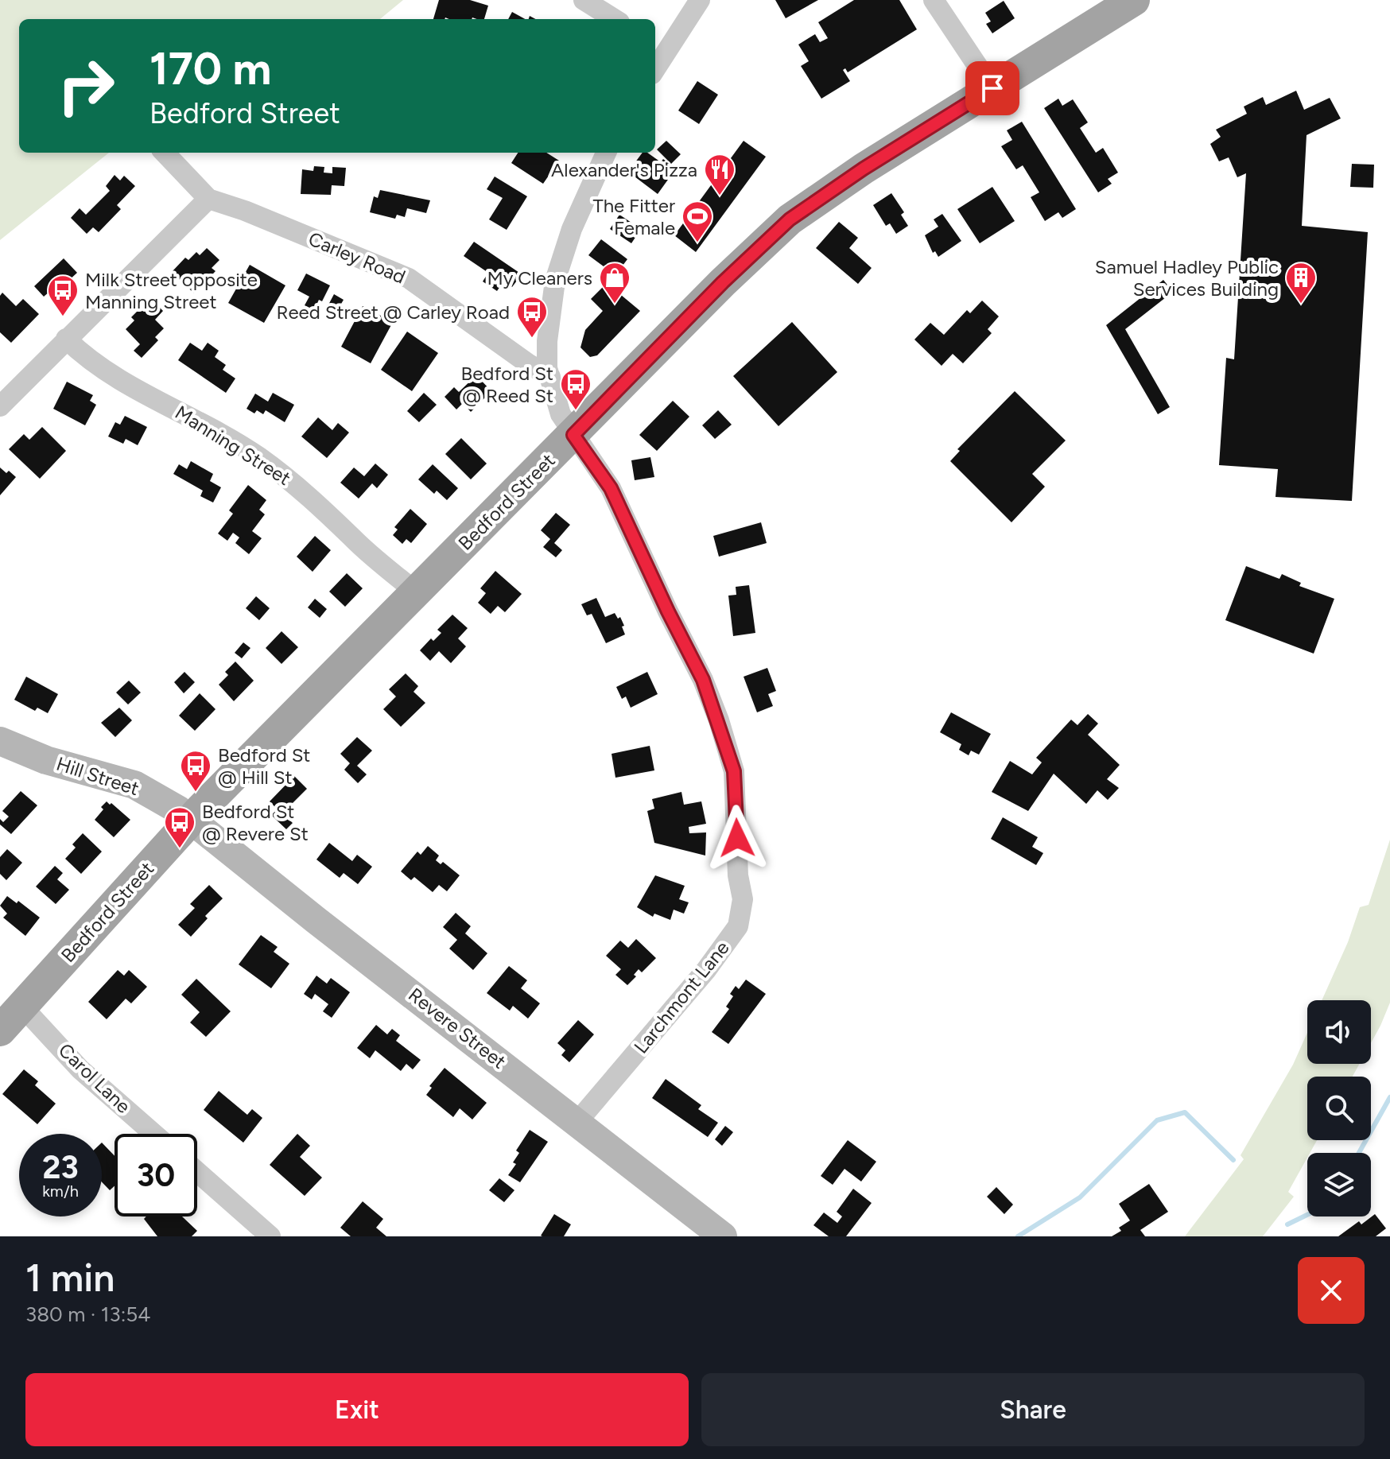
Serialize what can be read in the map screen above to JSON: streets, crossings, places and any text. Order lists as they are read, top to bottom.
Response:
{
  "streets": {
    "main road": ["Bedford Street"],
    "street": [
      "Carley Road",
      "Manning Street",
      "Hill Street",
      "Larchmont Lane",
      "Revere Street",
      "Carol Lane"
    ]
  },
  "crossings": [
    ["Carley Road", "Larchmont Lane"],
    ["Manning Street", "Bedford Street"],
    ["Bedford Street", "Hill Street"],
    ["Bedford Street", "Larchmont Lane"],
    ["Bedford Street", "Revere Street"],
    ["Bedford Street", "Carol Lane"],
    ["Hill Street", "Revere Street"],
    ["Larchmont Lane", "Revere Street"]
  ],
  "places": {
    "restaurant": ["Alexander's Pizza"],
    "sports": ["The Fitter Female"],
    "shop": ["My Cleaners"],
    "building": ["Samuel Hadley Public Services Building"],
    "bus stop": [
      "Milk Street opposite Manning Street",
      "Reed Street @ Carley Road",
      "Bedford St @ Reed St",
      "Bedford St @ Hill St",
      "Bedford St @ Revere St"
    ]
  },
  "page": {
    "turn": ["170 m", "Bedford Street"],
    "speed": "23 km/h",
    "limit": "30",
    "heading": ["1 min", "380 m · 13:54"],
    "buttons": ["Exit", "Share"]
  }
}
